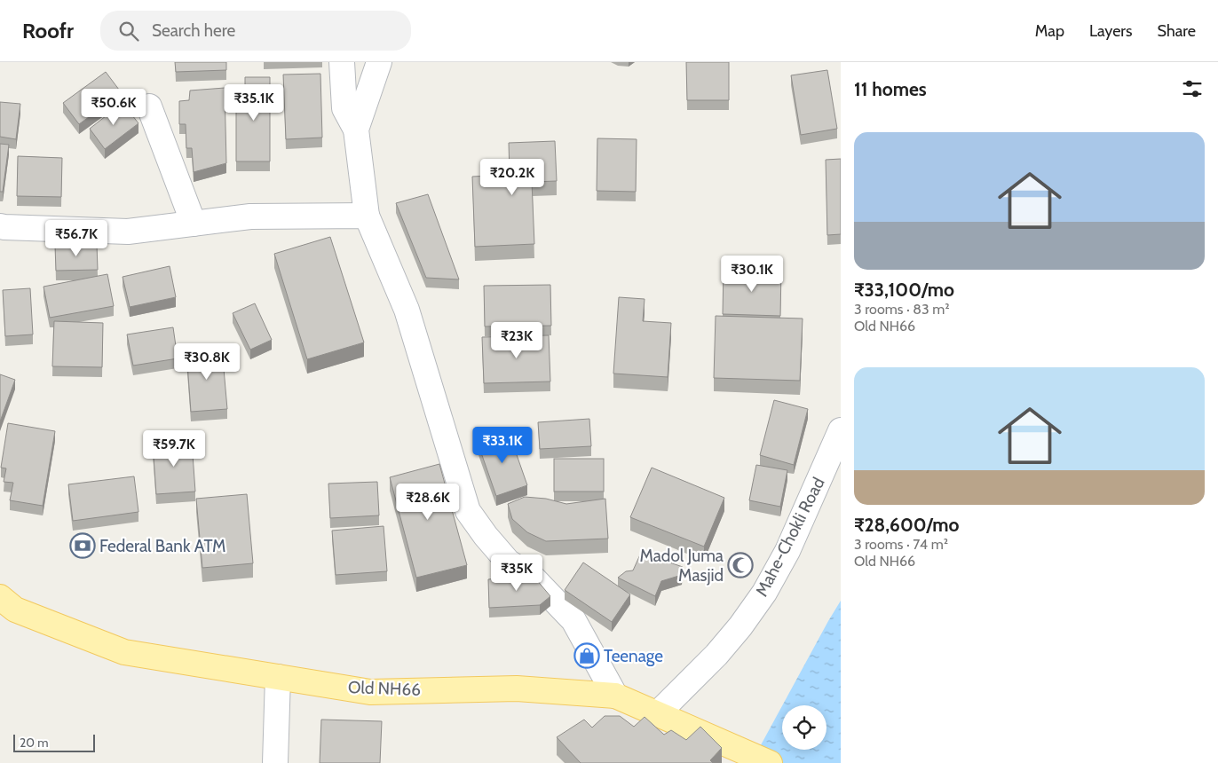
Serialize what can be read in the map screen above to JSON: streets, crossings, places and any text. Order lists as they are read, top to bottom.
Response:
{
  "streets": {
    "main road": ["Old NH66"],
    "street": ["Mahe-Chokli Road"]
  },
  "crossings": [
    ["Mahe-Chokli Road", "Old NH66"]
  ],
  "places": {
    "bank": ["Federal Bank ATM"],
    "mosque": ["Madol Juma Masjid"],
    "shop": ["Teenage"]
  },
  "scale_bar": "20 m",
  "page": {
    "header": "Roofr",
    "search": "Search here",
    "nav": ["Map", "Layers", "Share"],
    "heading": "11 homes",
    "price": [
      "₹35.1K",
      "₹50.6K",
      "₹20.2K",
      "₹56.7K",
      "₹30.1K",
      "₹23K",
      "₹30.8K",
      "₹33.1K",
      "₹59.7K",
      "₹28.6K",
      "₹35K"
    ],
    "list": [
      {
        "name": "₹33,100/mo",
        "note": "3 rooms · 83 m² · Old NH66"
      },
      {
        "name": "₹28,600/mo",
        "note": "3 rooms · 74 m² · Old NH66"
      }
    ],
    "scale": "20 m"
  }
}
